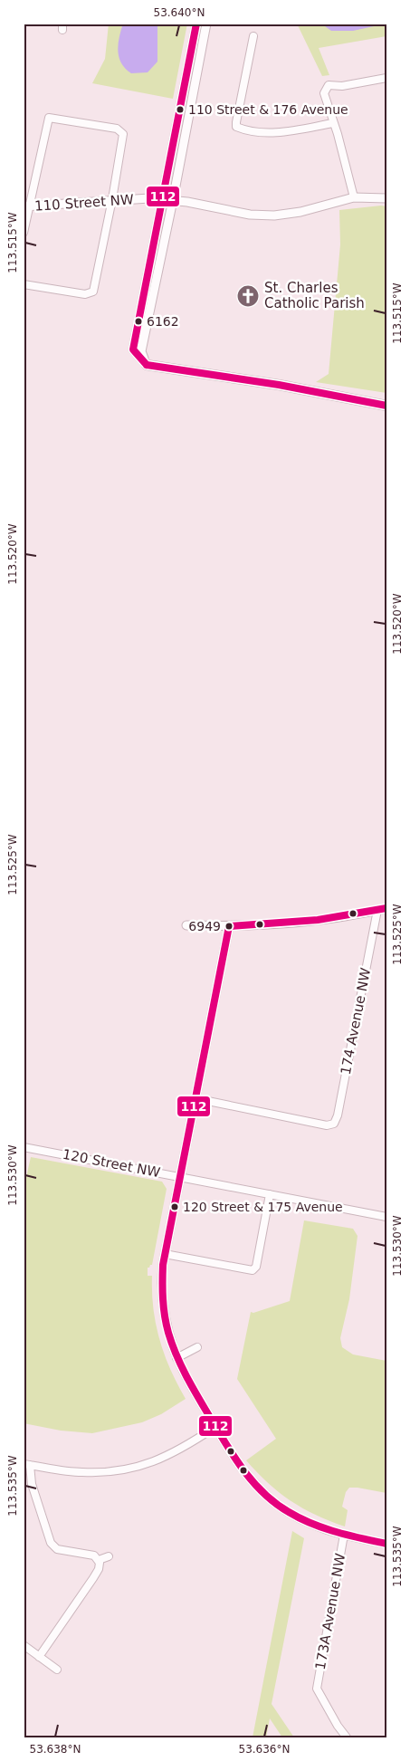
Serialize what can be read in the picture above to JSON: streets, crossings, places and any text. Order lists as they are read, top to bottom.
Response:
{
  "streets": {
    "street": [
      "110 Street NW",
      "174 Avenue NW",
      "120 Street NW",
      "173A Avenue NW"
    ]
  },
  "places": {
    "other": [
      "110 Street & 176 Avenue",
      "6162",
      "6949",
      "120 Street & 175 Avenue"
    ],
    "church": ["St. Charles Catholic Parish"]
  },
  "lines": ["transit line 112"],
  "coordinates": [
    "53.640°N",
    "113.515°W",
    "113.520°W",
    "113.525°W",
    "113.530°W",
    "113.535°W",
    "53.638°N",
    "53.636°N"
  ]
}
